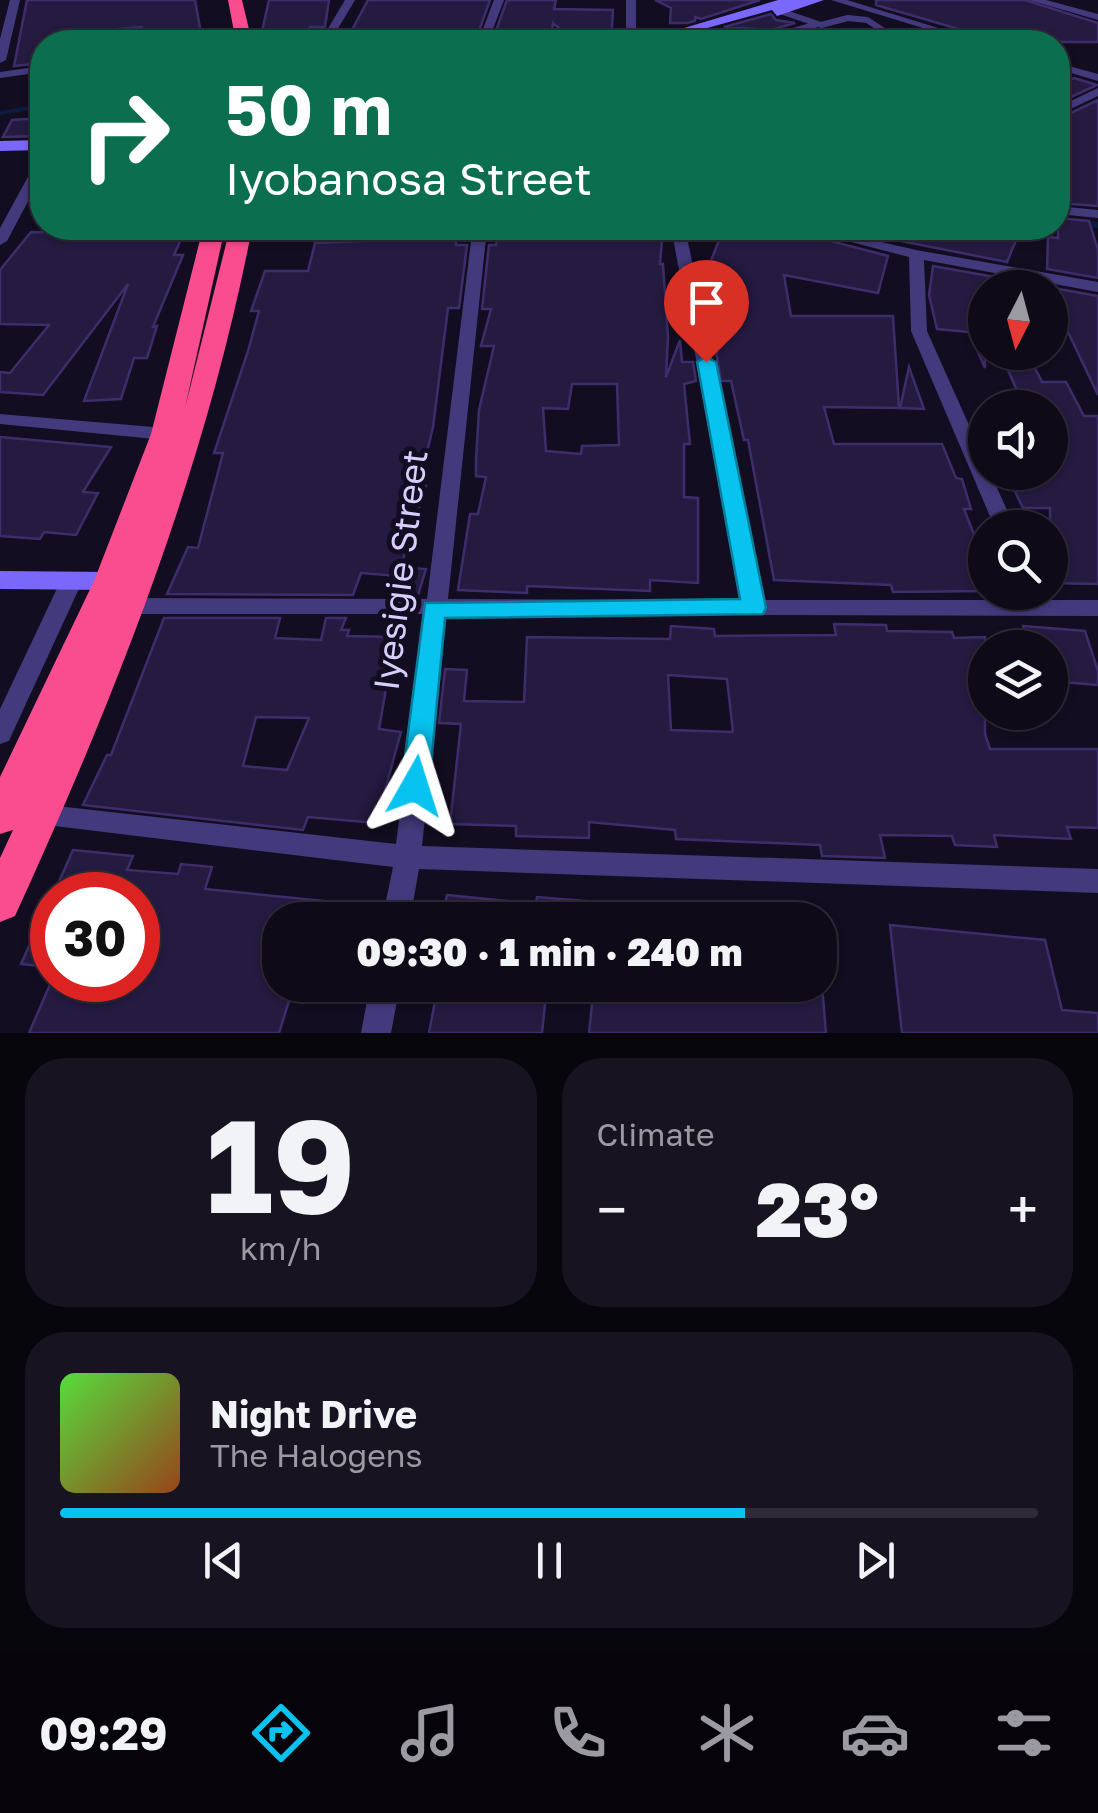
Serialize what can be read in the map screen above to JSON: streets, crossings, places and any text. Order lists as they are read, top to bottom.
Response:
{
  "streets": {
    "street": ["Iyesigie Street"]
  },
  "north": "bottom",
  "page": {
    "turn": ["50 m", "Iyobanosa Street"],
    "limit": "30",
    "trip": "09:30 · 1 min · 240 m",
    "tile": [
      ["19", "km/h"],
      "Climate"
    ],
    "heat": ["−", "23°", "+"],
    "song": ["Night Drive", "The Halogens"],
    "tabs": "09:29"
  }
}
